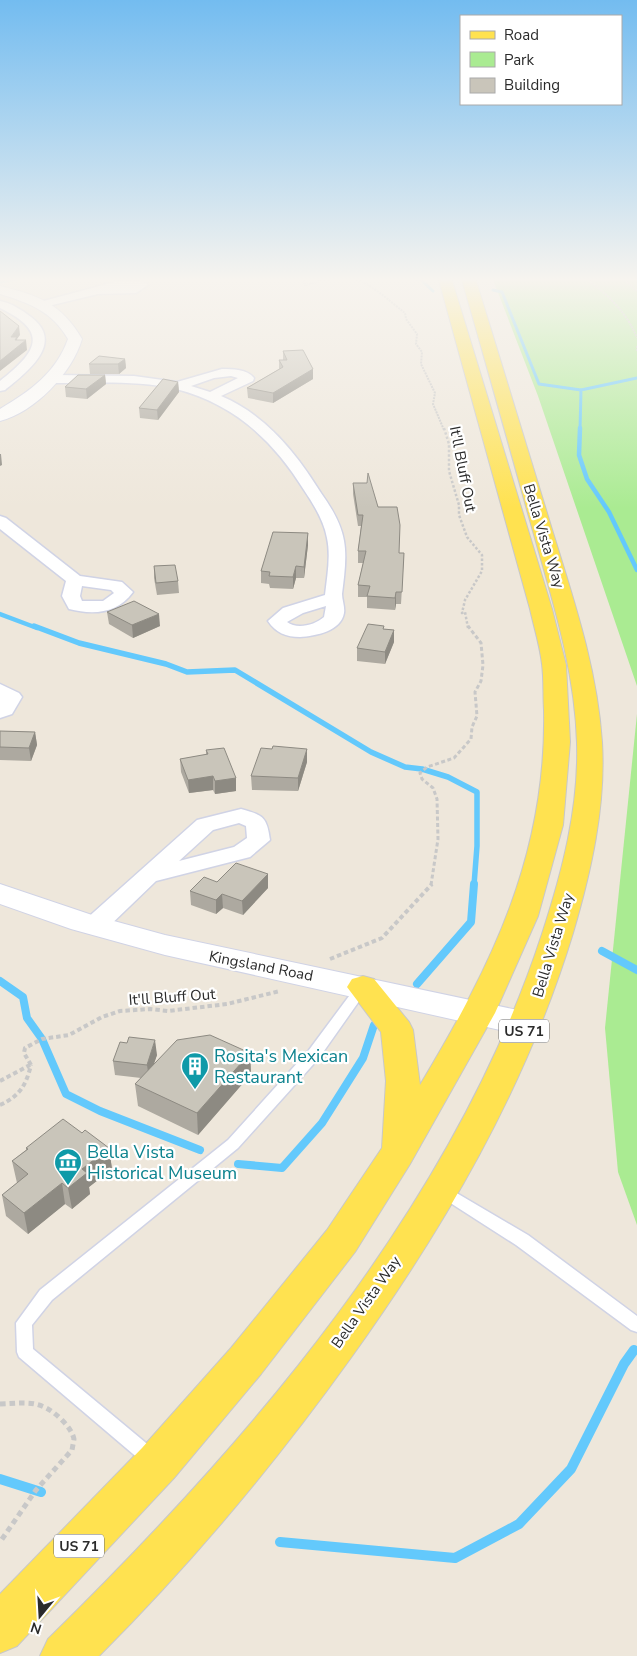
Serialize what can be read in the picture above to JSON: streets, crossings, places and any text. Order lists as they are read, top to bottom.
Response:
{
  "streets": {
    "main road": ["Bella Vista Way", "US 71"],
    "street": ["Kingsland Road"],
    "path": ["It'll Bluff Out"]
  },
  "crossings": [
    ["It'll Bluff Out", "Kingsland Road"],
    ["Bella Vista Way", "Kingsland Road"]
  ],
  "places": {
    "building": ["Rosita's Mexican Restaurant"],
    "museum": ["Bella Vista Historical Museum"]
  },
  "legend": ["Road", "Park", "Building"],
  "north": "bottom"
}
